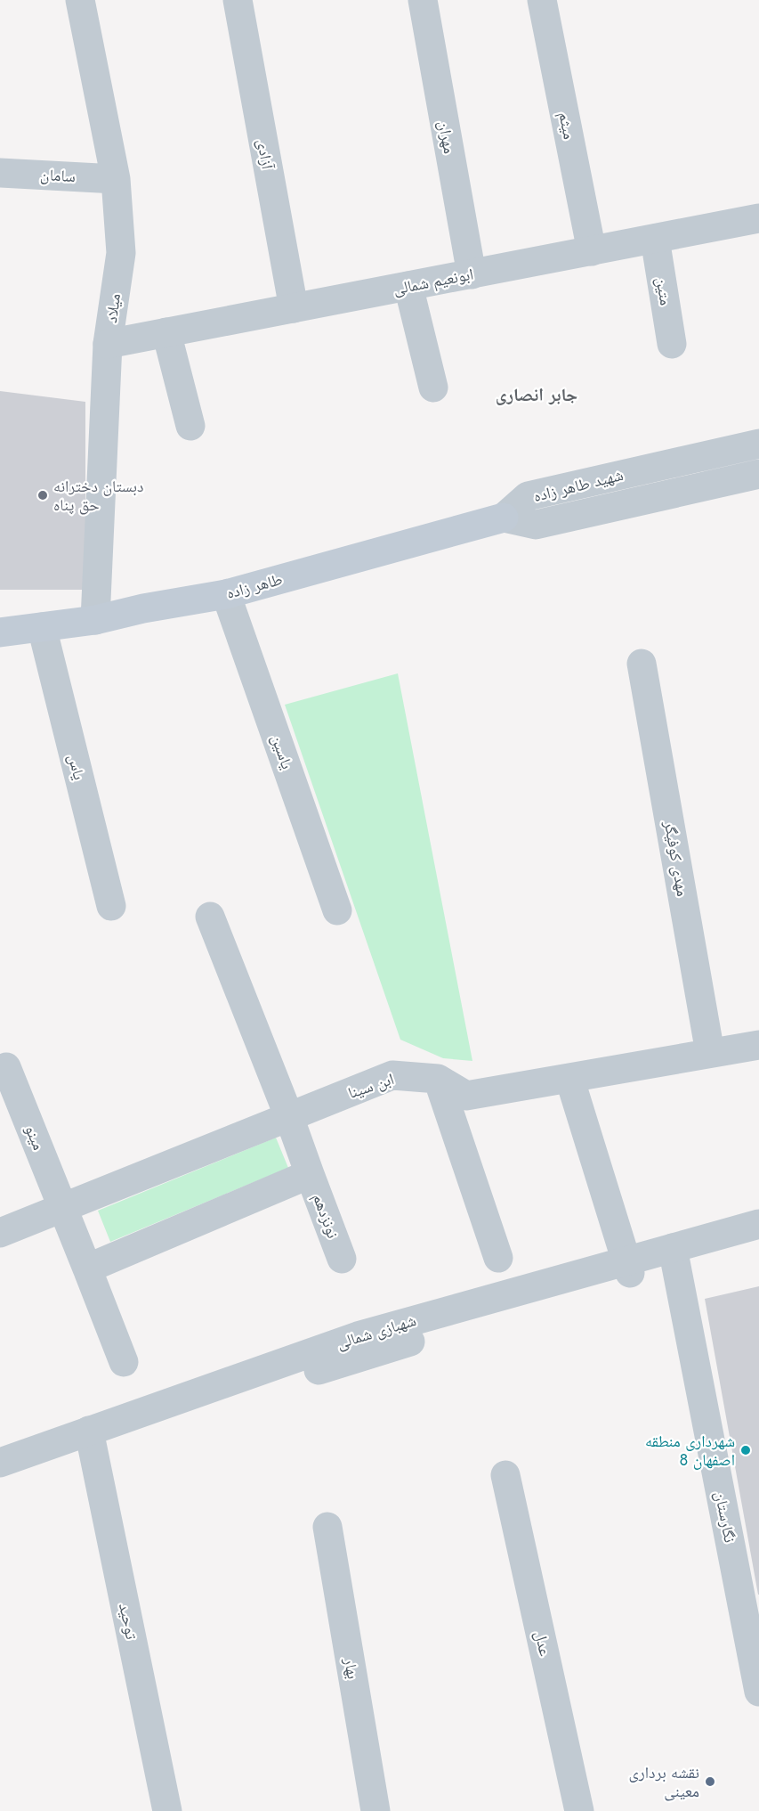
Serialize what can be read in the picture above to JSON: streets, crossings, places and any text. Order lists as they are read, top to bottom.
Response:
{
  "streets": {
    "main road": ["طاهر زاده"],
    "street": [
      "میثم",
      "مهران",
      "آزادی",
      "سامان",
      "ابونعیم شمالی",
      "متین",
      "میلاد",
      "شهید طاهر زاده",
      "یاسین",
      "یاس",
      "مهدی کوفیگر",
      "ابن سینا",
      "مینو",
      "نونزدهم",
      "شهبازی شمالی",
      "نگارستان",
      "توحید",
      "عدل",
      "بهار"
    ]
  },
  "crossings": [
    ["میثم", "ابونعیم شمالی"],
    ["مهران", "ابونعیم شمالی"],
    ["آزادی", "ابونعیم شمالی"],
    ["سامان", "میلاد"],
    ["ابونعیم شمالی", "متین"],
    ["ابونعیم شمالی", "میلاد"],
    ["میلاد", "طاهر زاده"],
    ["شهید طاهر زاده", "طاهر زاده"],
    ["طاهر زاده", "یاسین"],
    ["طاهر زاده", "یاس"],
    ["مهدی کوفیگر", "ابن سینا"],
    ["ابن سینا", "مینو"],
    ["ابن سینا", "نونزدهم"],
    ["شهبازی شمالی", "نگارستان"],
    ["شهبازی شمالی", "توحید"]
  ],
  "districts": ["جابر انصاری"],
  "places": ["دبستان دخترانه حق پناه", "شهرداری منطقه 8 اصفهان", "نقشه برداری معینی"]
}
